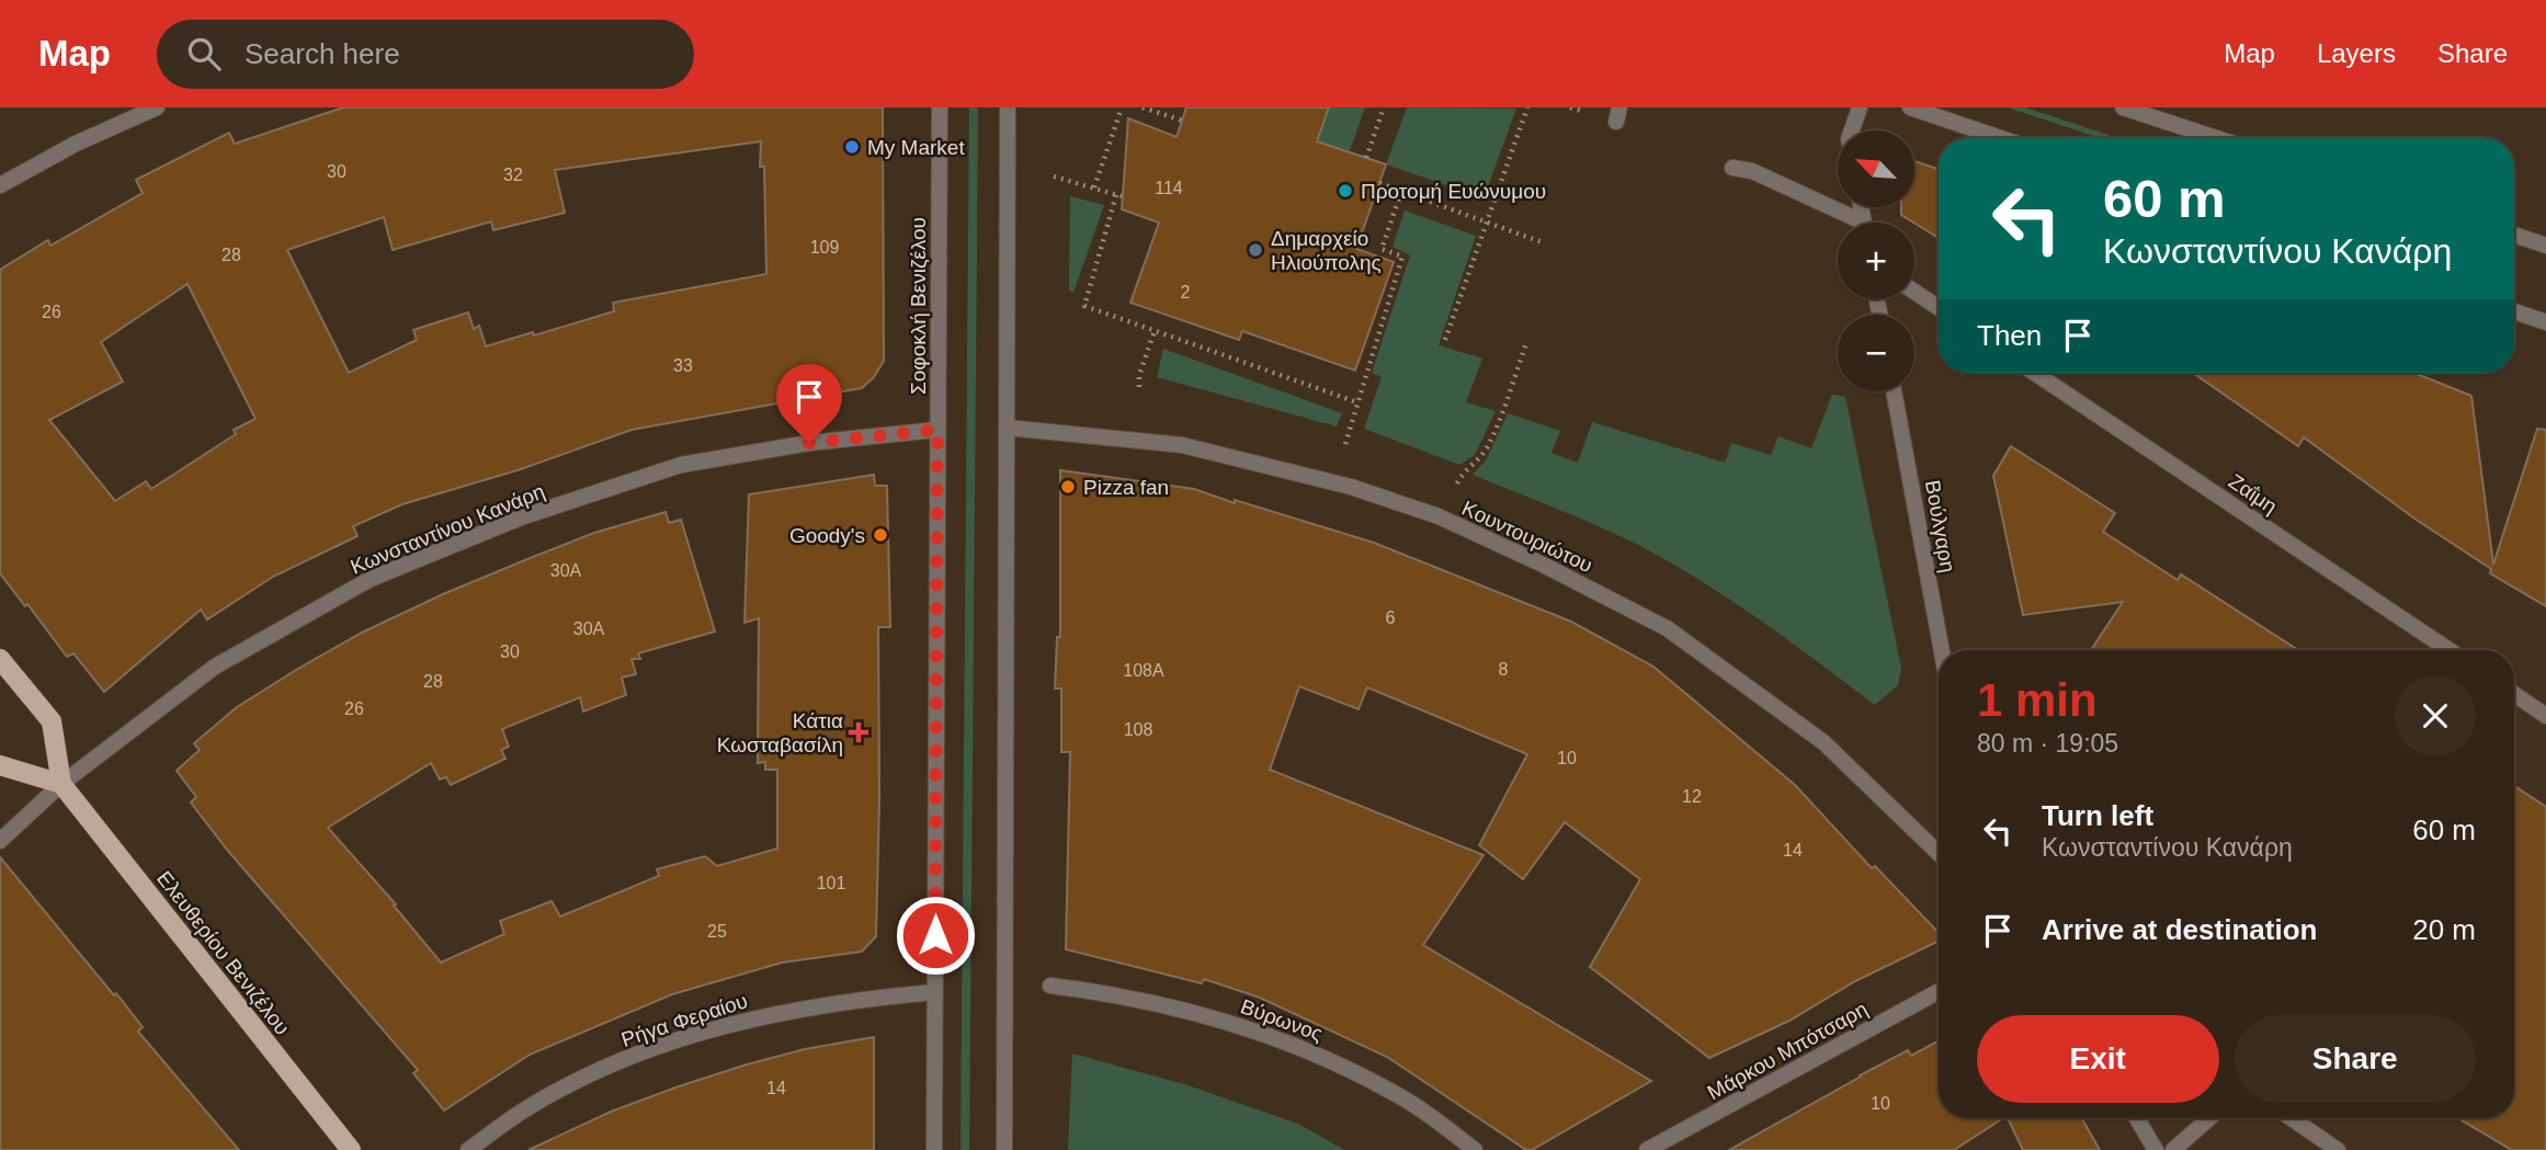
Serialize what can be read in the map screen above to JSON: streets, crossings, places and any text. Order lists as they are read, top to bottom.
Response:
{
  "streets": {
    "main road": ["Ελευθερίου Βενιζέλου"],
    "street": [
      "Σοφοκλή Βενιζέλου",
      "Ζαΐμη",
      "Βούλγαρη",
      "Κωνσταντίνου Κανάρη",
      "Κουντουριώτου",
      "Ρήγα Φεραίου",
      "Βύρωνος",
      "Μάρκου Μπότσαρη"
    ]
  },
  "crossings": [
    ["Σοφοκλή Βενιζέλου", "Κωνσταντίνου Κανάρη"],
    ["Σοφοκλή Βενιζέλου", "Ρήγα Φεραίου"],
    ["Κωνσταντίνου Κανάρη", "Ελευθερίου Βενιζέλου"]
  ],
  "places": {
    "other": [
      "My Market",
      "Προτομή Ευώνυμου",
      "Δημαρχείο Ηλιούπολης",
      "Pizza fan",
      "Goody's"
    ],
    "health": ["Κάτια Κωσταβασίλη"]
  },
  "house_numbers": [
    "30",
    "32",
    "114",
    "109",
    "28",
    "2",
    "26",
    "33",
    "30Α",
    "6",
    "30Α",
    "30",
    "8",
    "108Α",
    "28",
    "26",
    "108",
    "10",
    "12",
    "14",
    "101",
    "25",
    "14",
    "10"
  ],
  "north": "top left",
  "page": {
    "header": "Map",
    "search": "Search here",
    "nav": ["Map", "Layers", "Share"],
    "map_buttons": ["+", "−"],
    "turn": ["60 m", "Κωνσταντίνου Κανάρη"],
    "then": "Then",
    "heading": ["1 min", "80 m · 19:05"],
    "list": [
      {
        "name": "Turn left",
        "note": "Κωνσταντίνου Κανάρη",
        "value": "60 m"
      },
      {
        "name": "Arrive at destination",
        "value": "20 m"
      }
    ],
    "buttons": ["Exit", "Share"]
  }
}
